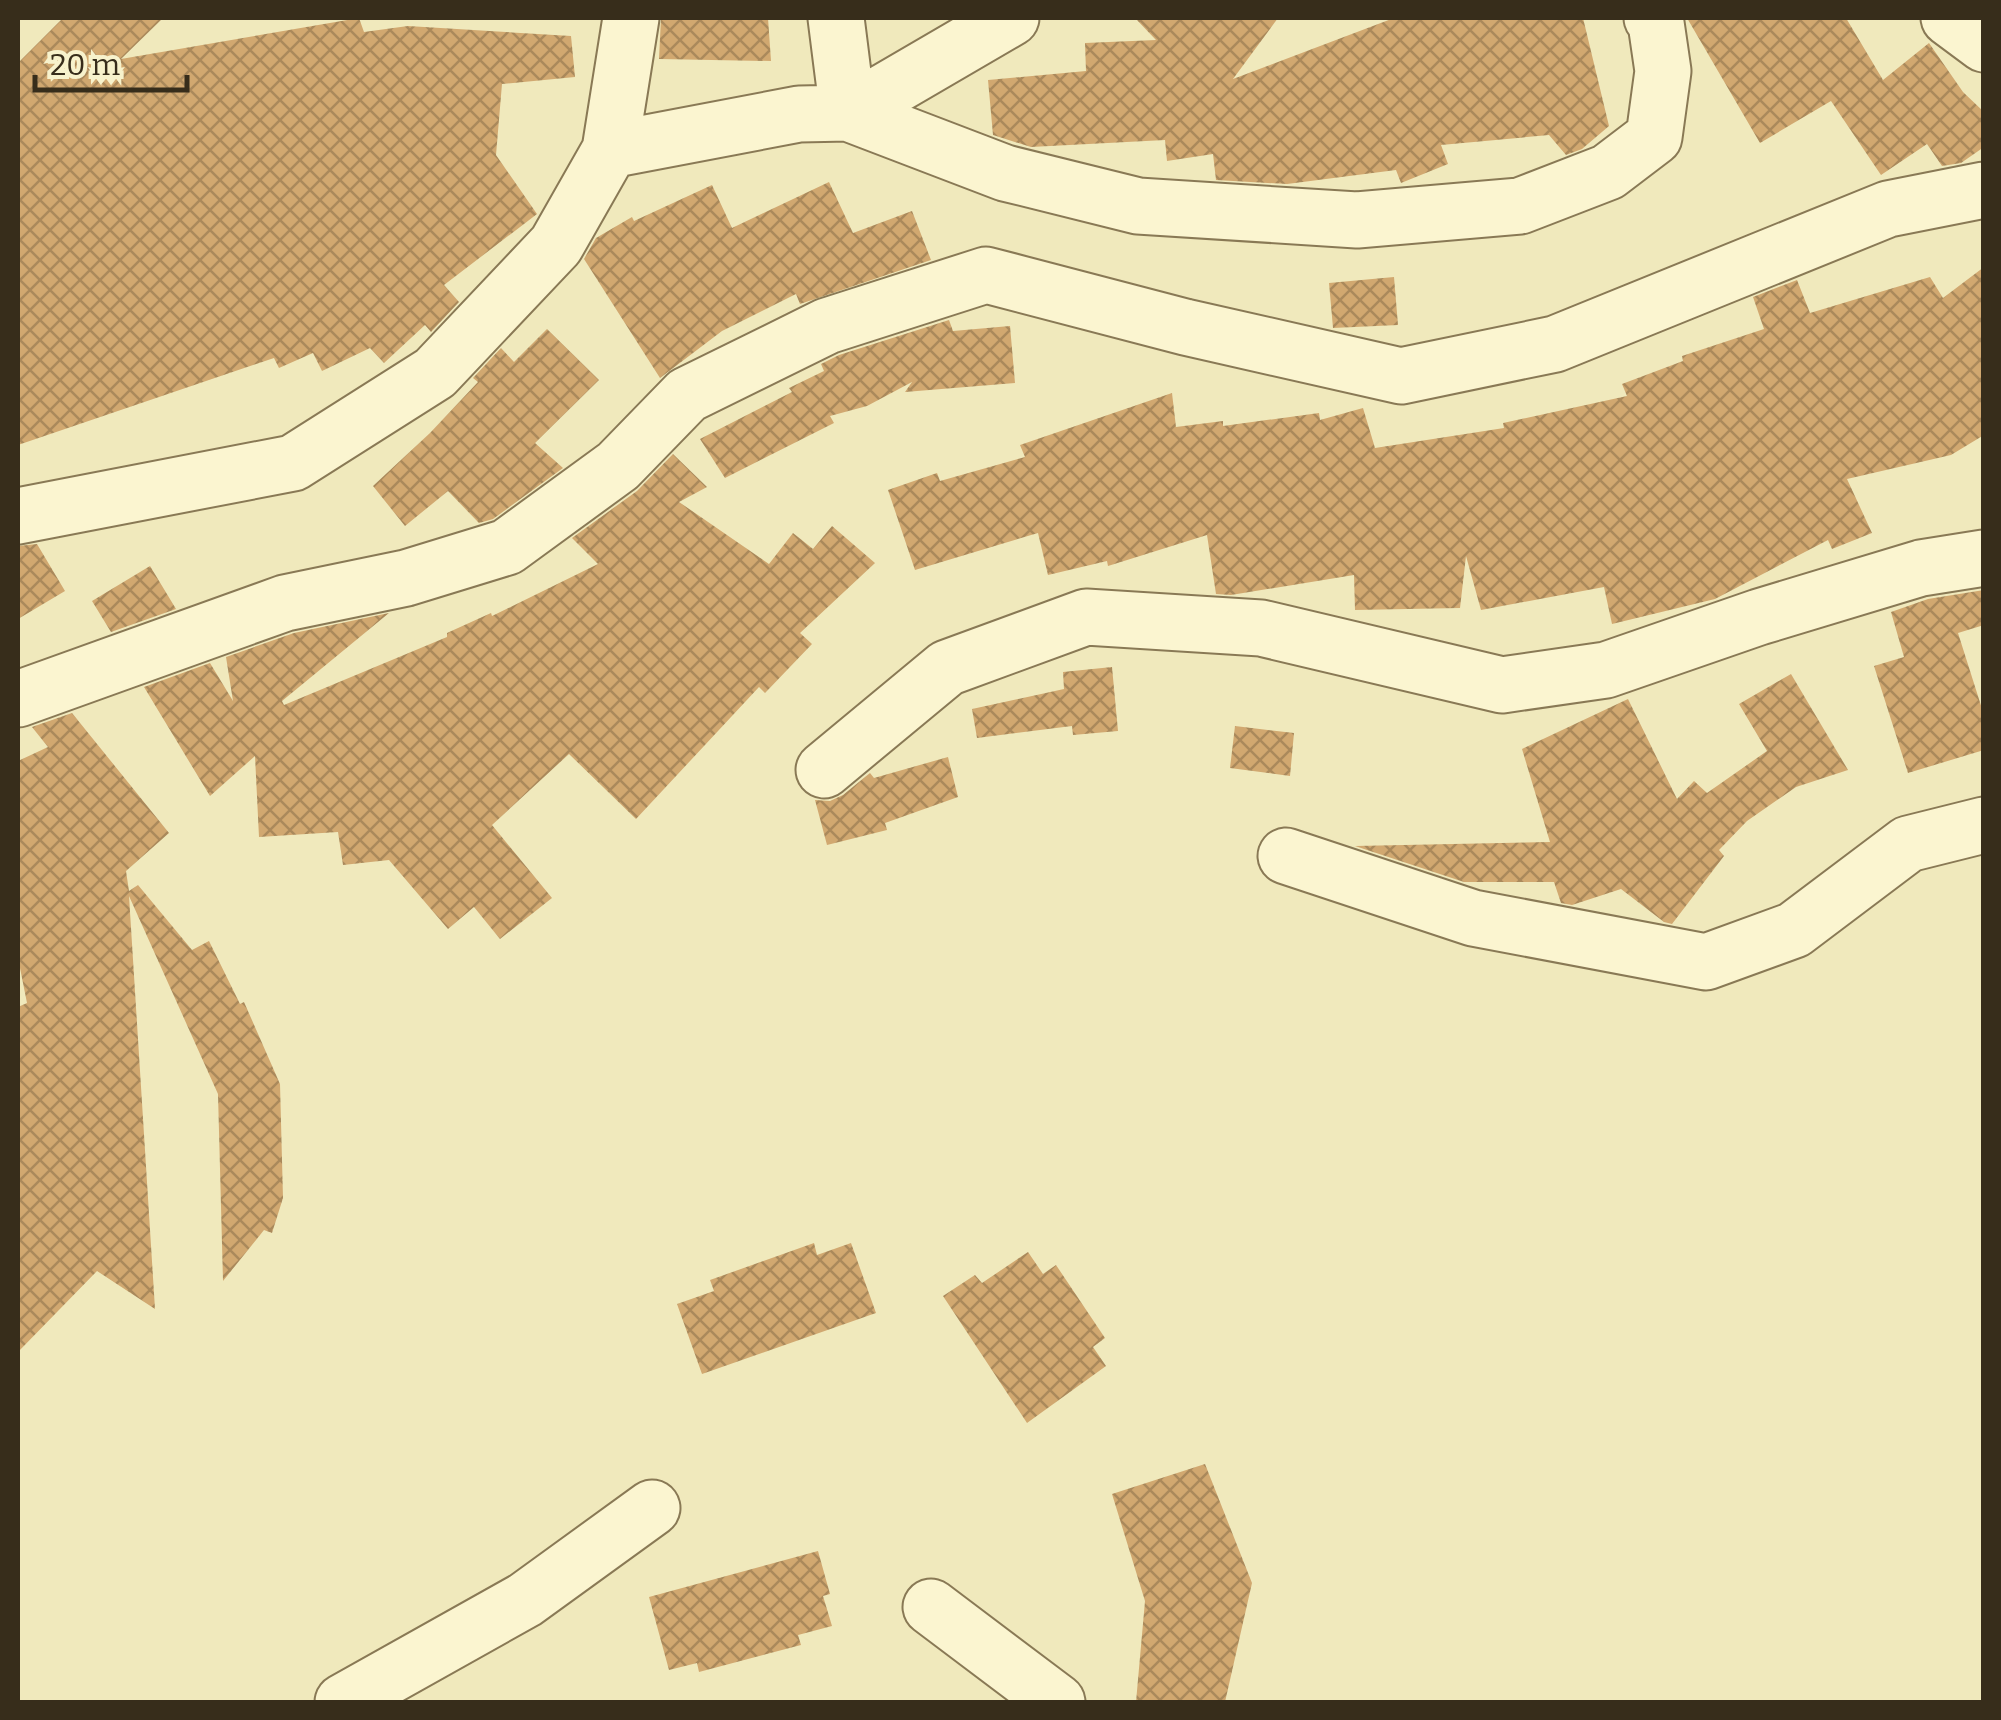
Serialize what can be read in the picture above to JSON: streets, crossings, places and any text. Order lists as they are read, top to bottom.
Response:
{
  "scale_bar": "20 m"
}
